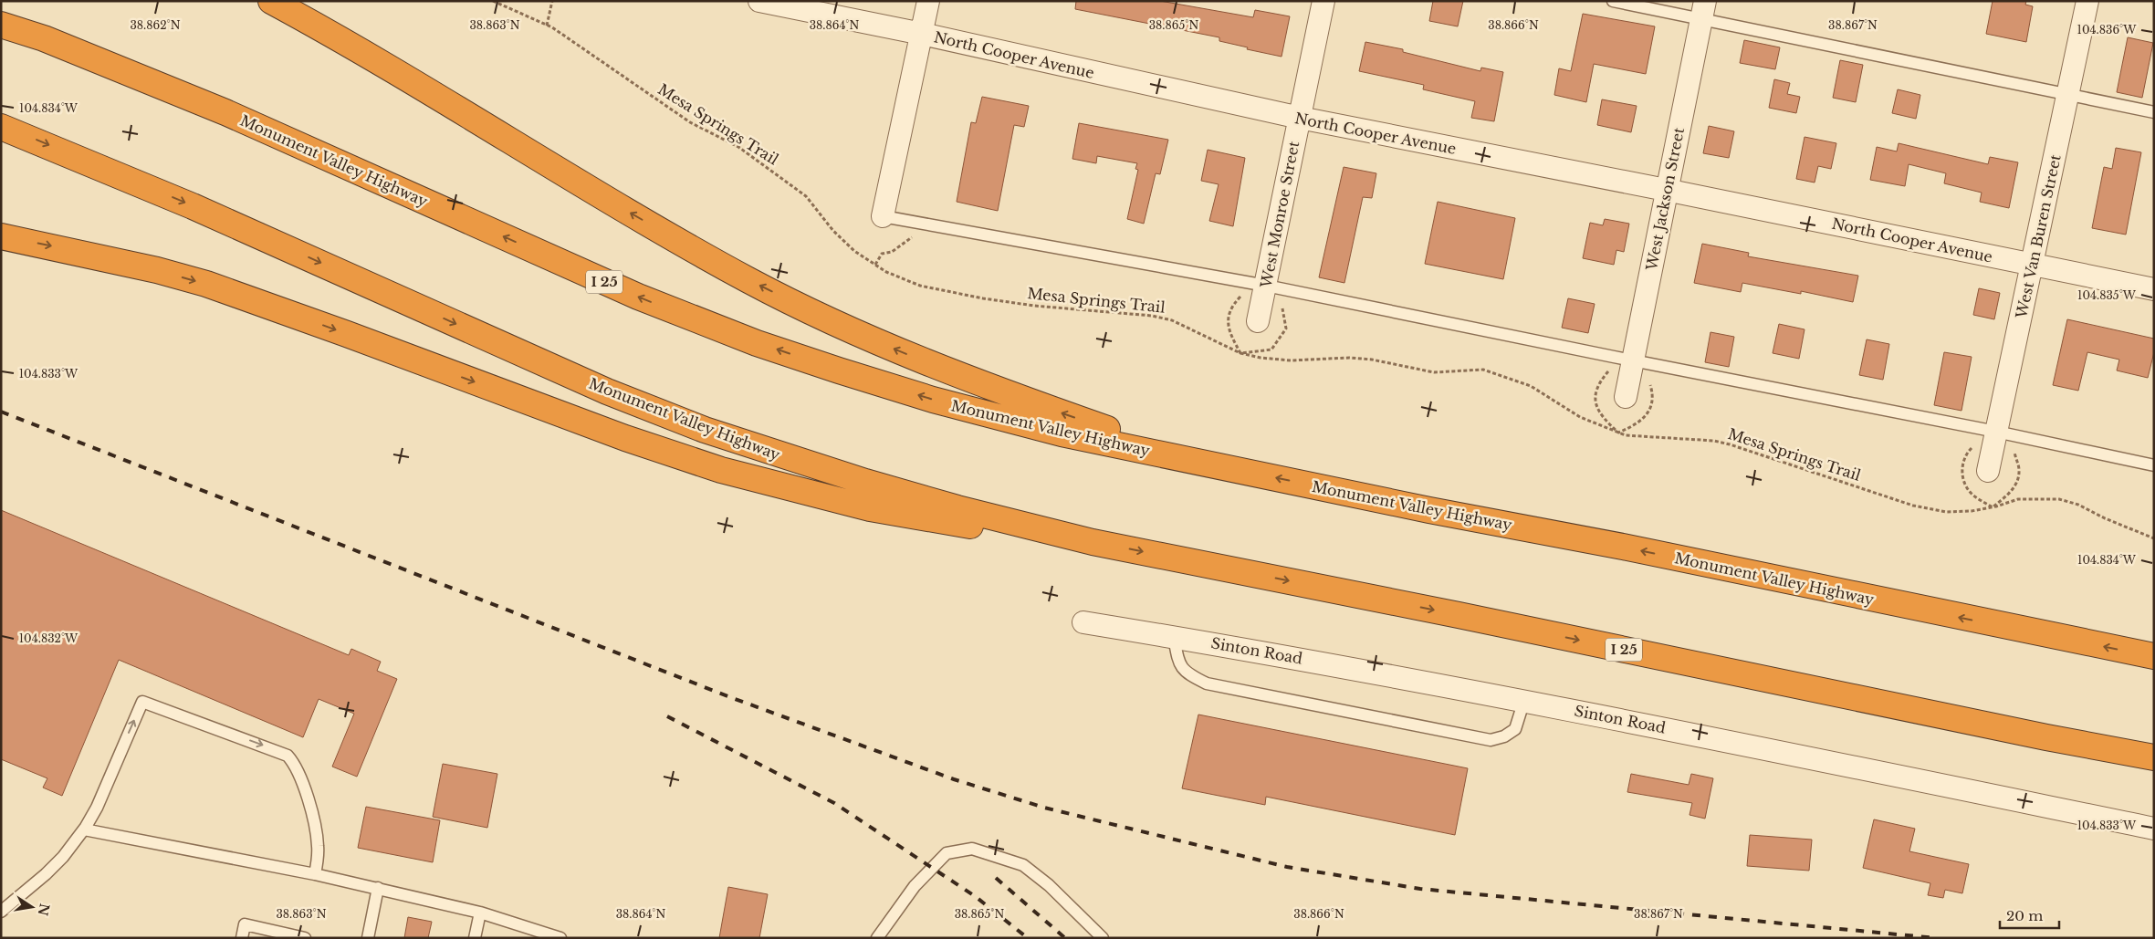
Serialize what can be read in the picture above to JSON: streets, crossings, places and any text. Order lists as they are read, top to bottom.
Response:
{
  "streets": {
    "highway": ["Monument Valley Highway", "I 25"],
    "street": [
      "North Cooper Avenue",
      "West Jackson Street",
      "West Monroe Street",
      "West Van Buren Street",
      "Sinton Road"
    ],
    "path": ["Mesa Springs Trail"]
  },
  "crossings": [
    ["North Cooper Avenue", "West Jackson Street"],
    ["North Cooper Avenue", "West Monroe Street"],
    ["North Cooper Avenue", "West Van Buren Street"]
  ],
  "scale_bar": "20 m",
  "north": "right",
  "coordinates": [
    "38.862°N",
    "38.863°N",
    "38.864°N",
    "38.865°N",
    "38.866°N",
    "38.867°N",
    "104.836°W",
    "104.834°W",
    "104.835°W",
    "104.833°W",
    "104.832°W"
  ]
}
